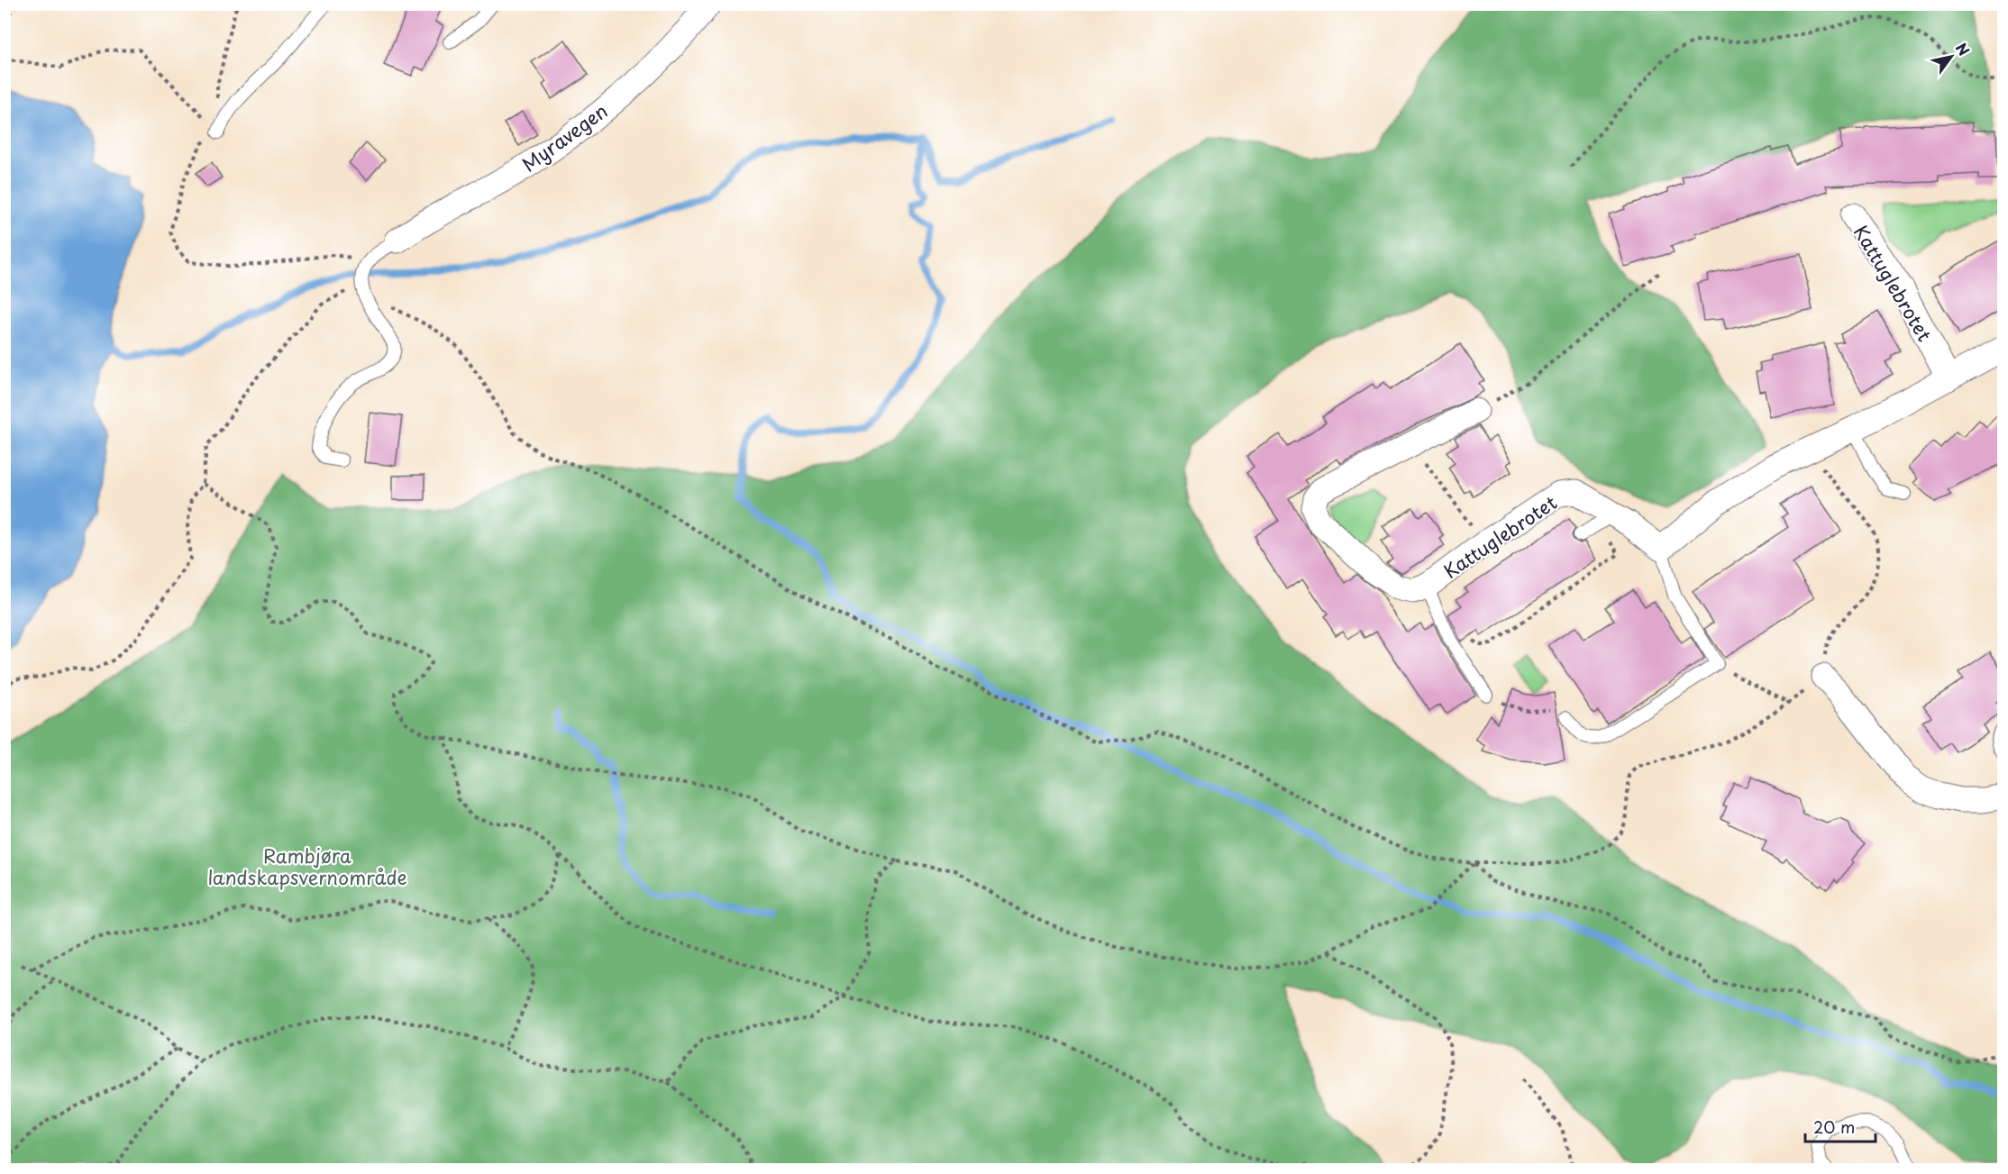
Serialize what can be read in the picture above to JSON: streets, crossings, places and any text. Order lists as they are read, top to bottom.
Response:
{
  "streets": {
    "street": ["Myravegen", "Kattuglebrotet"]
  },
  "parks": ["Rambjøra landskapsvernområde"],
  "scale_bar": "20 m",
  "north": "top right"
}
